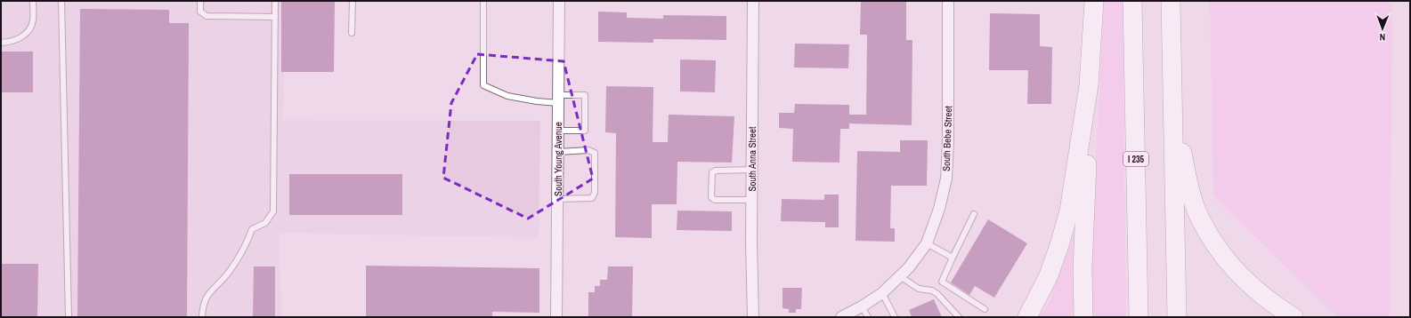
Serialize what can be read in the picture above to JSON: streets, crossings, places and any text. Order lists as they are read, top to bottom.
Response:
{
  "streets": {
    "highway": ["I 235"],
    "street": ["South Bebe Street", "South Young Avenue", "South Anna Street"]
  },
  "north": "bottom"
}
